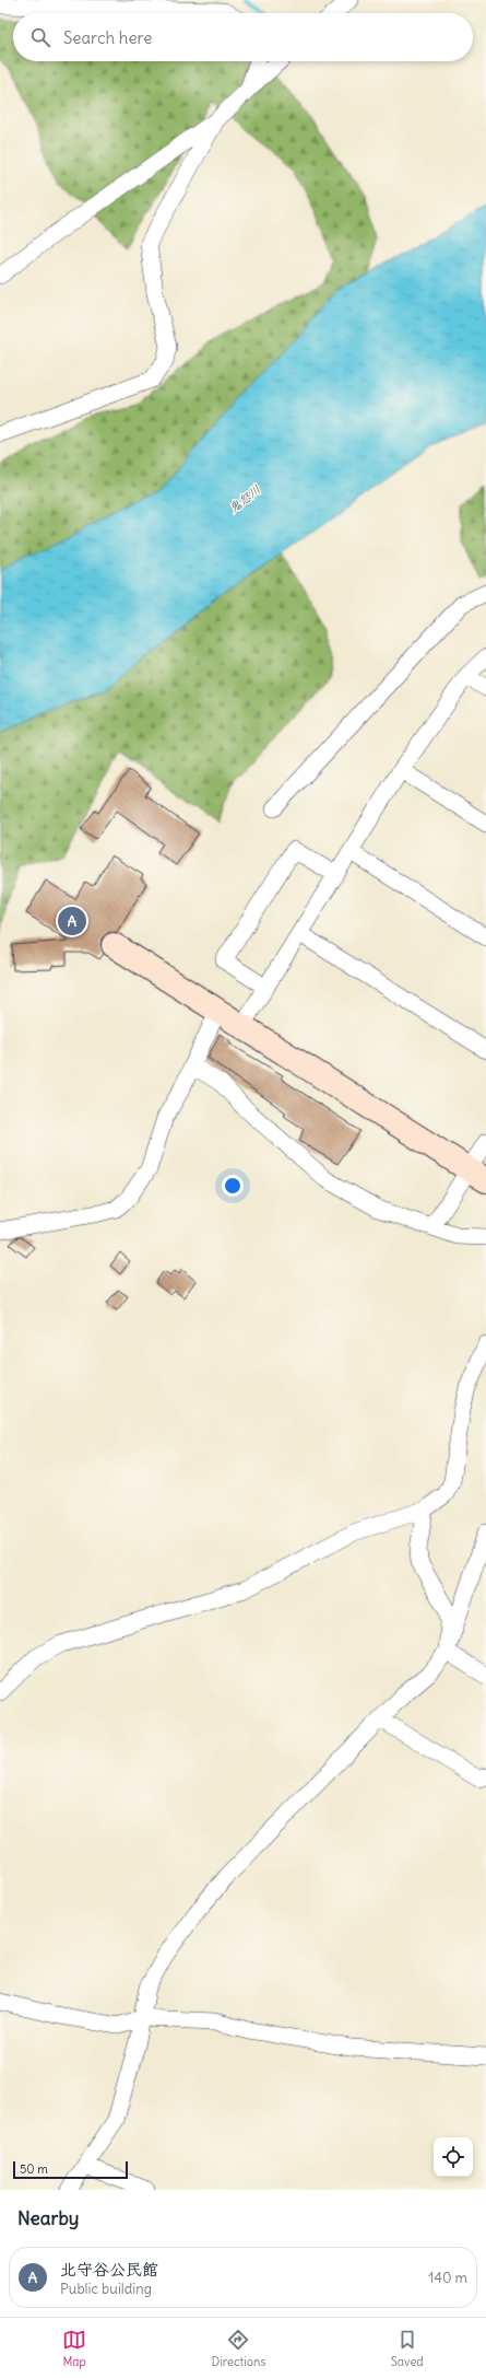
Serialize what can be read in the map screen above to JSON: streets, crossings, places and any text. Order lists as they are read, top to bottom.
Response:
{
  "water": ["鬼怒川"],
  "scale_bar": "50 m",
  "page": {
    "search": "Search here",
    "pins": "A",
    "scale": "50 m",
    "heading": "Nearby",
    "list": [
      {
        "mark": "A",
        "name": "北守谷公民館",
        "note": "Public building",
        "value": "140 m"
      }
    ],
    "nav": ["Map", "Directions", "Saved"]
  }
}
